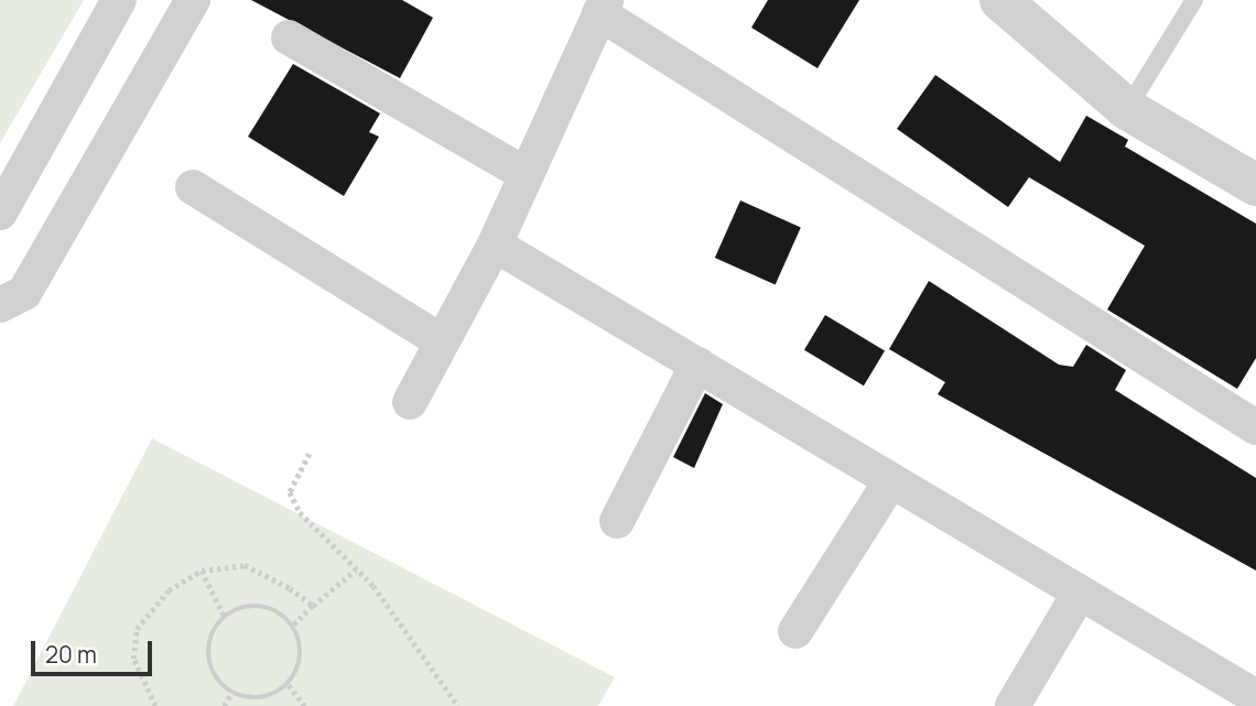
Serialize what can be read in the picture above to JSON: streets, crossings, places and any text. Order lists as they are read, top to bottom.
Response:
{
  "scale_bar": "20 m"
}
